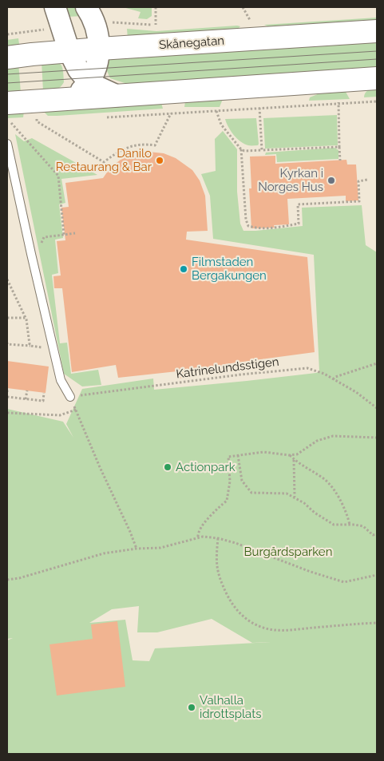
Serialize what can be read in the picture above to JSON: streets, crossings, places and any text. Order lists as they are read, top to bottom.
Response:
{
  "streets": {
    "main road": ["Skånegatan"],
    "path": ["Katrinelundsstigen"]
  },
  "parks": ["Burgårdsparken"],
  "places": [
    "Danilo Restaurang & Bar",
    "Kyrkan i Norges Hus",
    "Filmstaden Bergakungen",
    "Actionpark",
    "Valhalla idrottsplats"
  ]
}
